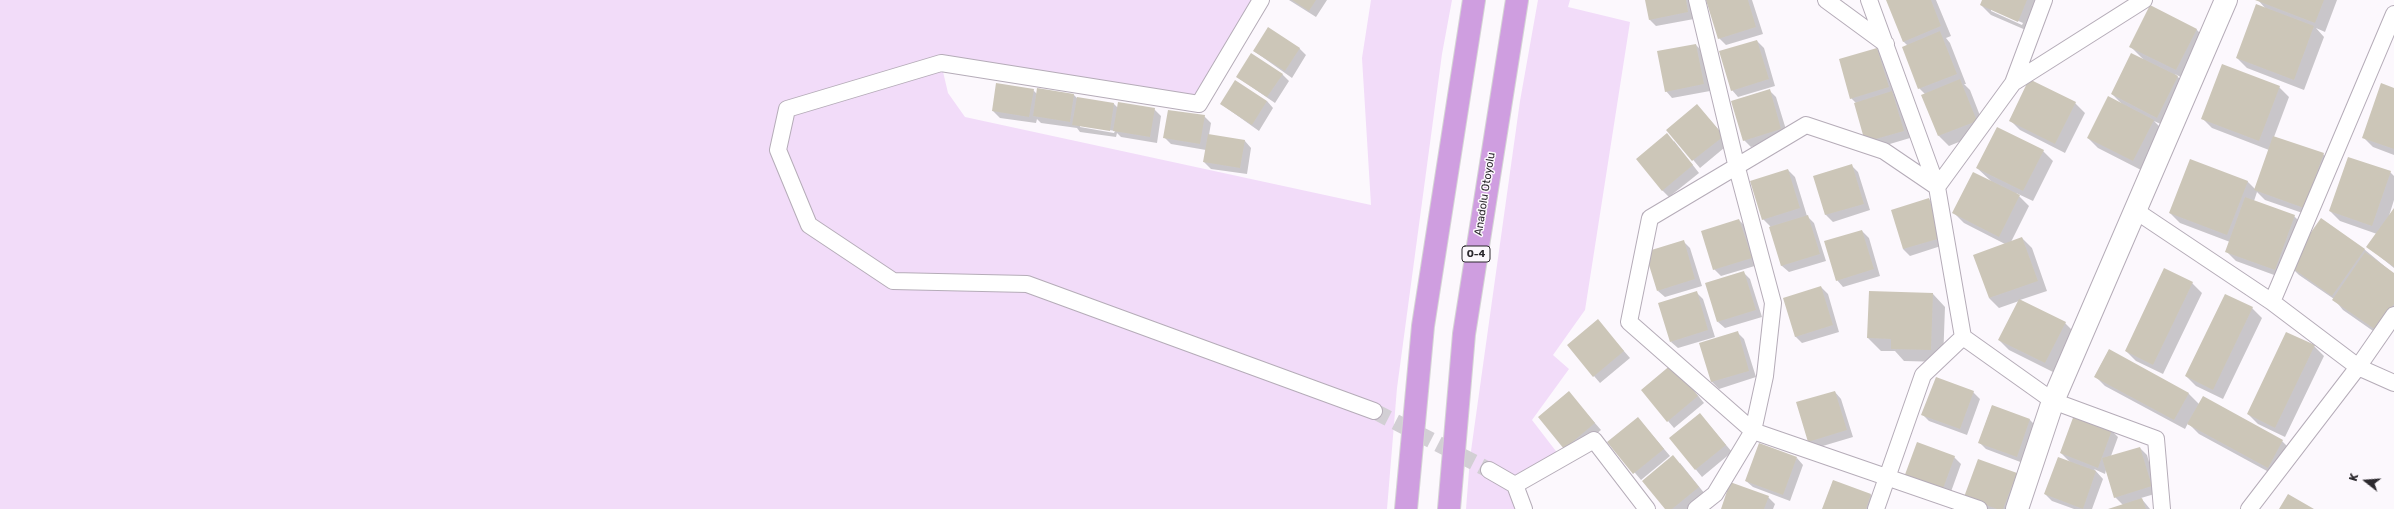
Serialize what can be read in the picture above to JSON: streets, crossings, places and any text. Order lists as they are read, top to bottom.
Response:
{
  "streets": {
    "highway": ["Anadolu Otoyolu", "O-4"]
  },
  "north": "left"
}
